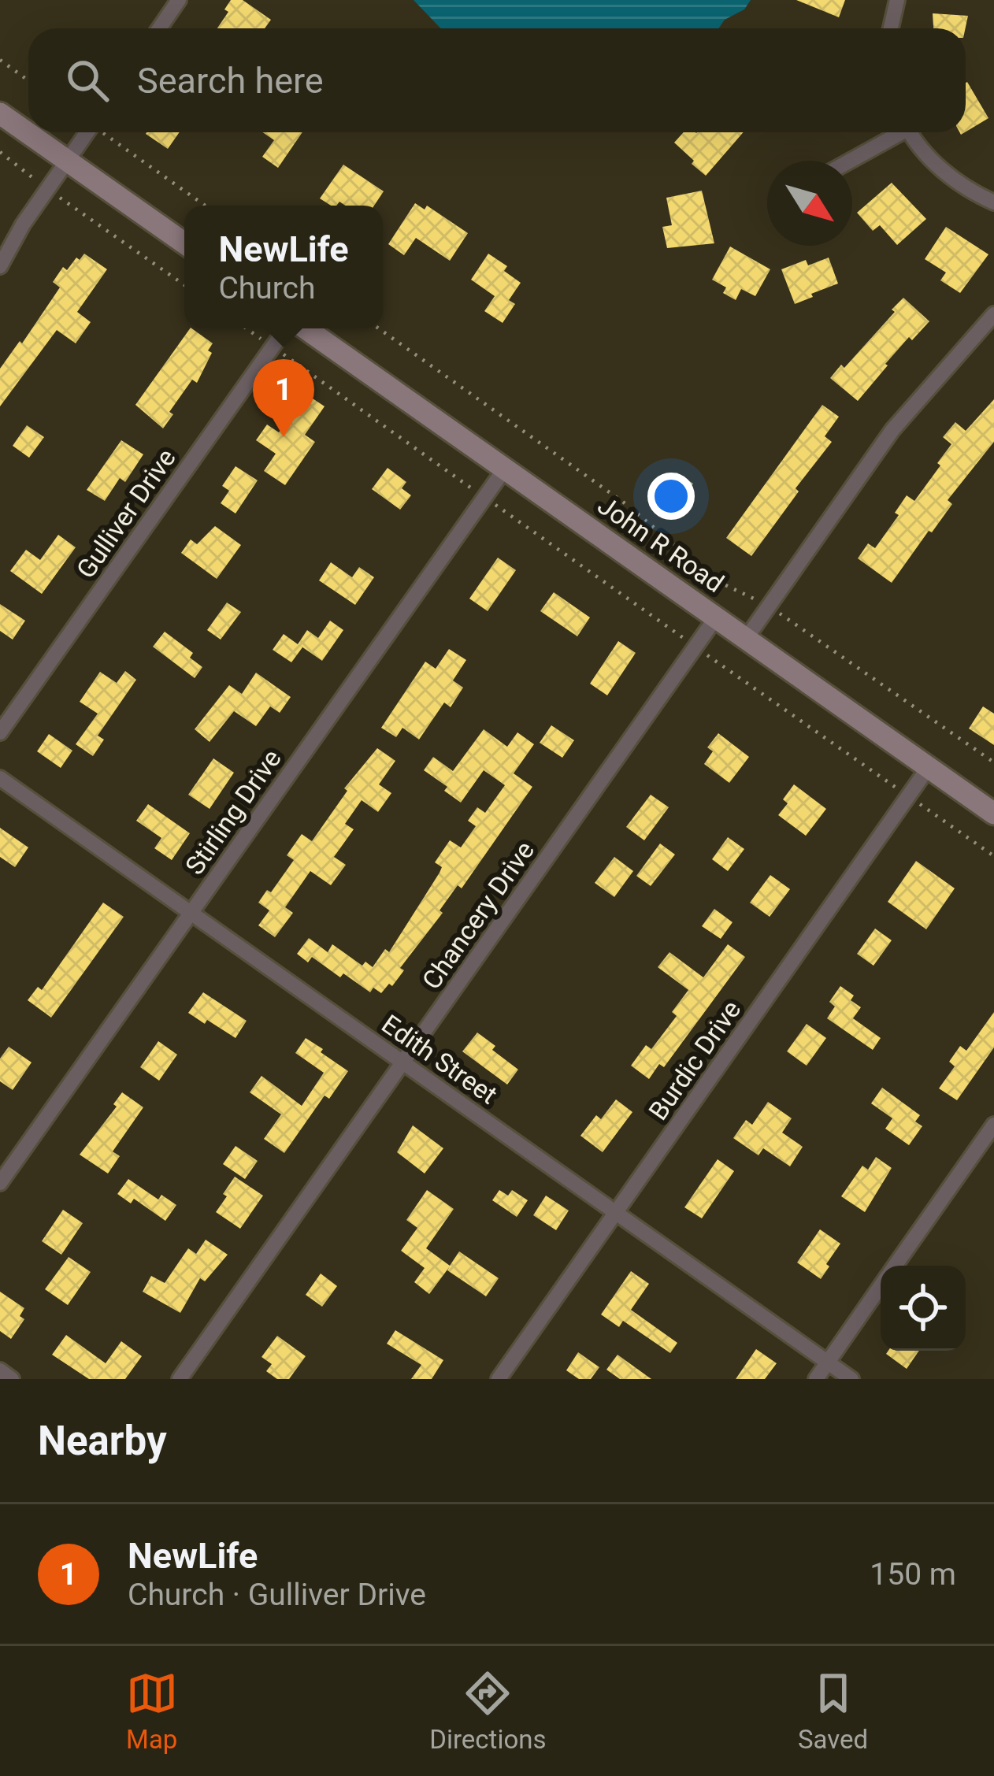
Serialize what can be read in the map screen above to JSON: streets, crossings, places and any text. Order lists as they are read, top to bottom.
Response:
{
  "streets": {
    "main road": ["John R Road"],
    "street": [
      "Gulliver Drive",
      "Stirling Drive",
      "Chancery Drive",
      "Edith Street",
      "Burdic Drive"
    ]
  },
  "crossings": [
    ["John R Road", "Stirling Drive"],
    ["John R Road", "Chancery Drive"],
    ["John R Road", "Burdic Drive"],
    ["Stirling Drive", "Edith Street"],
    ["Chancery Drive", "Edith Street"],
    ["Edith Street", "Burdic Drive"]
  ],
  "north": "bottom right",
  "page": {
    "search": "Search here",
    "popup": ["NewLife", "Church"],
    "pins": "1",
    "heading": "Nearby",
    "list": [
      {
        "mark": "1",
        "name": "NewLife",
        "note": "Church · Gulliver Drive",
        "value": "150 m"
      }
    ],
    "nav": ["Map", "Directions", "Saved"]
  }
}
